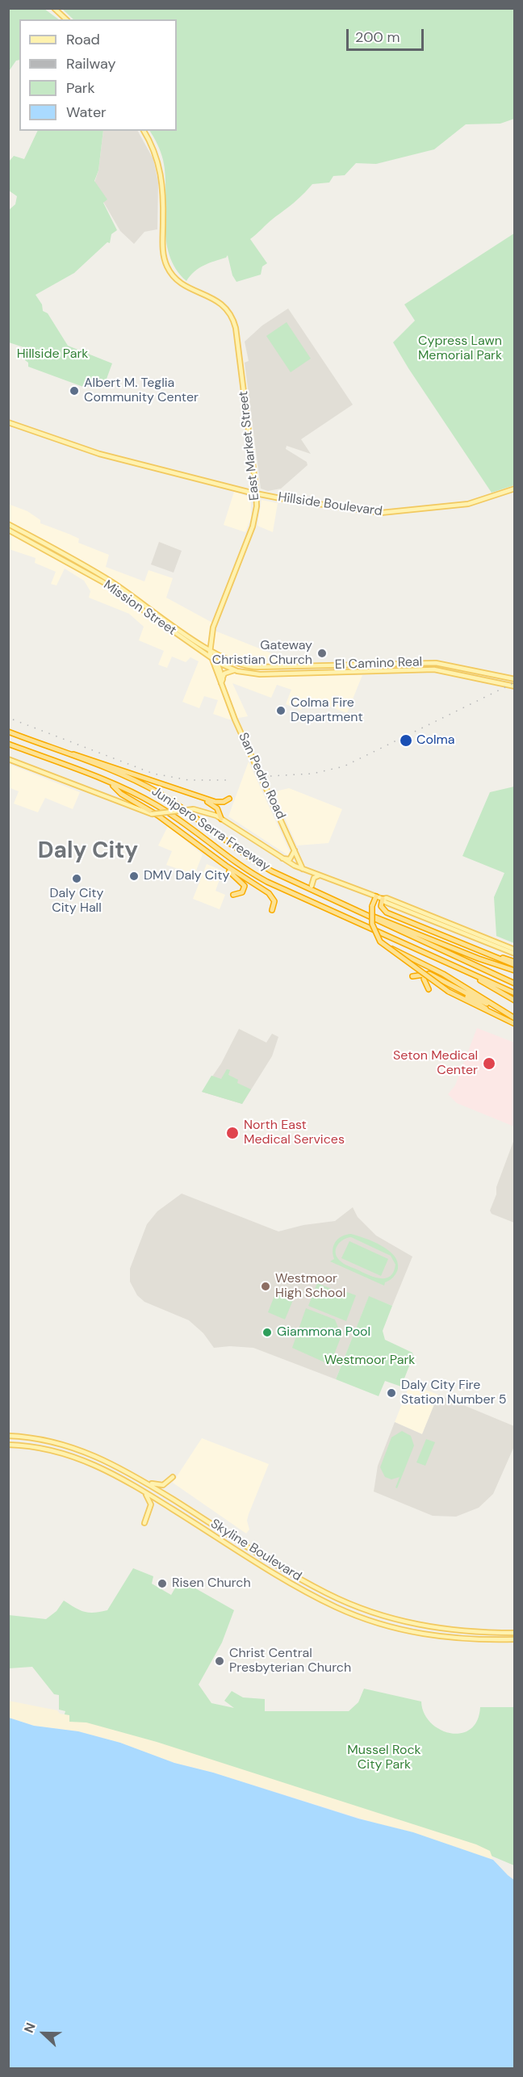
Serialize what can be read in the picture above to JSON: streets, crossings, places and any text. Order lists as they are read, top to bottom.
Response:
{
  "streets": {
    "highway": ["Junipero Serra Freeway"],
    "main road": [
      "East Market Street",
      "Hillside Boulevard",
      "Mission Street",
      "El Camino Real",
      "San Pedro Road",
      "Skyline Boulevard"
    ]
  },
  "crossings": [
    ["East Market Street", "Hillside Boulevard"],
    ["East Market Street", "Mission Street"],
    ["East Market Street", "El Camino Real"],
    ["East Market Street", "San Pedro Road"],
    ["Mission Street", "El Camino Real"],
    ["Mission Street", "San Pedro Road"],
    ["El Camino Real", "San Pedro Road"]
  ],
  "districts": ["Daly City"],
  "parks": [
    "Cypress Lawn Memorial Park",
    "Hillside Park",
    "Westmoor Park",
    "Mussel Rock City Park"
  ],
  "places": [
    "Albert M. Teglia Community Center",
    "Gateway Christian Church",
    "Colma Fire Department",
    "Colma",
    "DMV Daly City",
    "Daly City City Hall",
    "Seton Medical Center",
    "North East Medical Services",
    "Westmoor High School",
    "Giammona Pool",
    "Daly City Fire Station Number 5",
    "Risen Church",
    "Christ Central Presbyterian Church"
  ],
  "legend": [
    "Road",
    "Railway",
    "Park",
    "Water"
  ],
  "scale_bar": "200 m",
  "north": "left"
}
